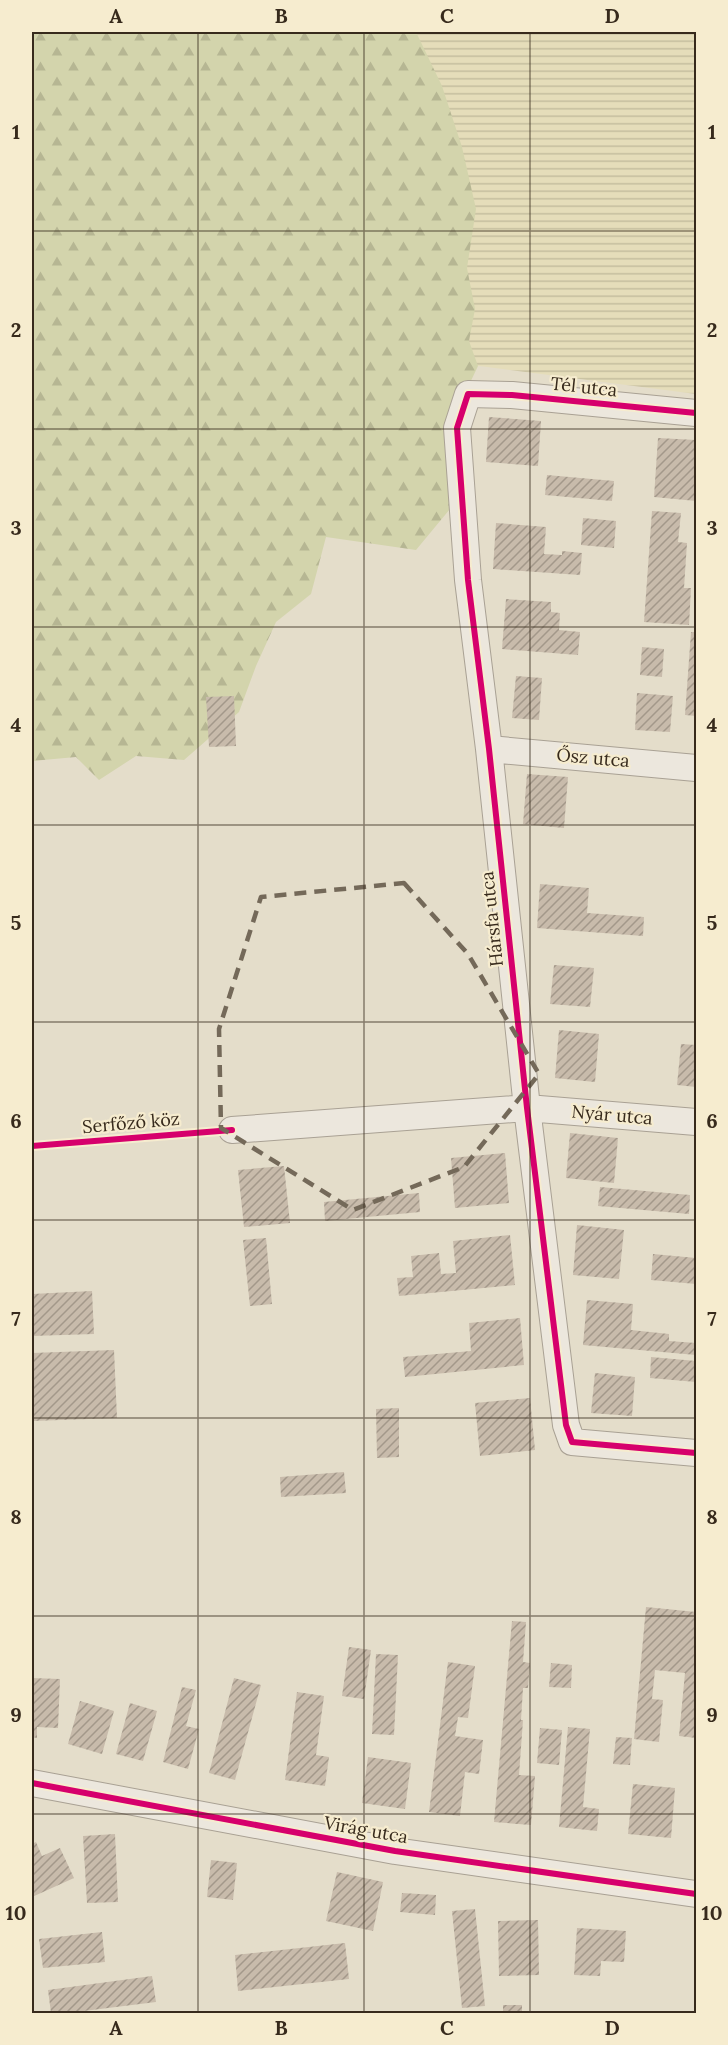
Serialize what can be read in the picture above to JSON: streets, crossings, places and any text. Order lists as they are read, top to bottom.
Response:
{
  "streets": {
    "street": [
      "Tél utca",
      "Ősz utca",
      "Hársfa utca",
      "Nyár utca",
      "Virág utca"
    ],
    "cycle path": ["Serfőző köz"]
  },
  "crossings": [
    ["Tél utca", "Hársfa utca"],
    ["Ősz utca", "Hársfa utca"],
    ["Hársfa utca", "Nyár utca"]
  ],
  "grid": {
    "columns": [
      "A",
      "B",
      "C",
      "D"
    ],
    "rows": [
      "1",
      "2",
      "3",
      "4",
      "5",
      "6",
      "7",
      "8",
      "9",
      "10"
    ]
  }
}
